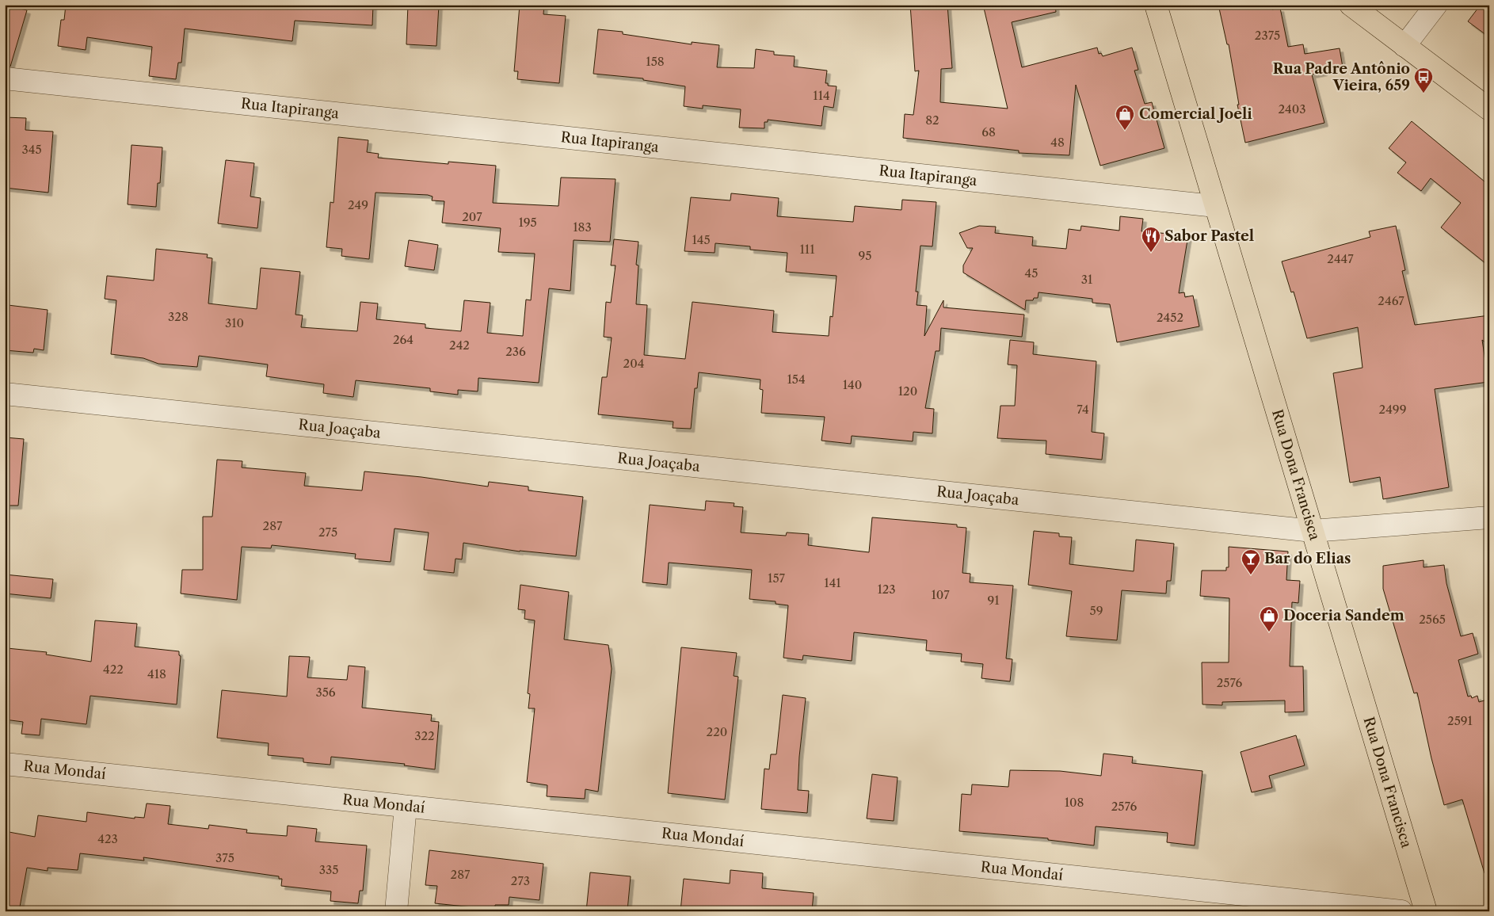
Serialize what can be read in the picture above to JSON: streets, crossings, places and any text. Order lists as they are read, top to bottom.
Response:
{
  "streets": {
    "main road": ["Rua Dona Francisca"],
    "street": ["Rua Itapiranga", "Rua Joaçaba", "Rua Mondaí"]
  },
  "crossings": [
    ["Rua Itapiranga", "Rua Dona Francisca"],
    ["Rua Joaçaba", "Rua Dona Francisca"]
  ],
  "places": {
    "bus stop": ["Rua Padre Antônio Vieira, 659"],
    "shop": ["Comercial Joeli", "Doceria Sandem"],
    "restaurant": ["Sabor Pastel"],
    "bar": ["Bar do Elias"]
  },
  "house_numbers": [
    "2375",
    "158",
    "114",
    "2403",
    "82",
    "68",
    "48",
    "345",
    "249",
    "207",
    "195",
    "183",
    "145",
    "111",
    "95",
    "2447",
    "45",
    "31",
    "2467",
    "328",
    "2452",
    "310",
    "264",
    "242",
    "236",
    "204",
    "154",
    "140",
    "120",
    "74",
    "2499",
    "287",
    "275",
    "157",
    "141",
    "123",
    "107",
    "91",
    "59",
    "2565",
    "422",
    "418",
    "2576",
    "356",
    "2591",
    "220",
    "322",
    "108",
    "2576",
    "423",
    "375",
    "335",
    "287",
    "273"
  ]
}
